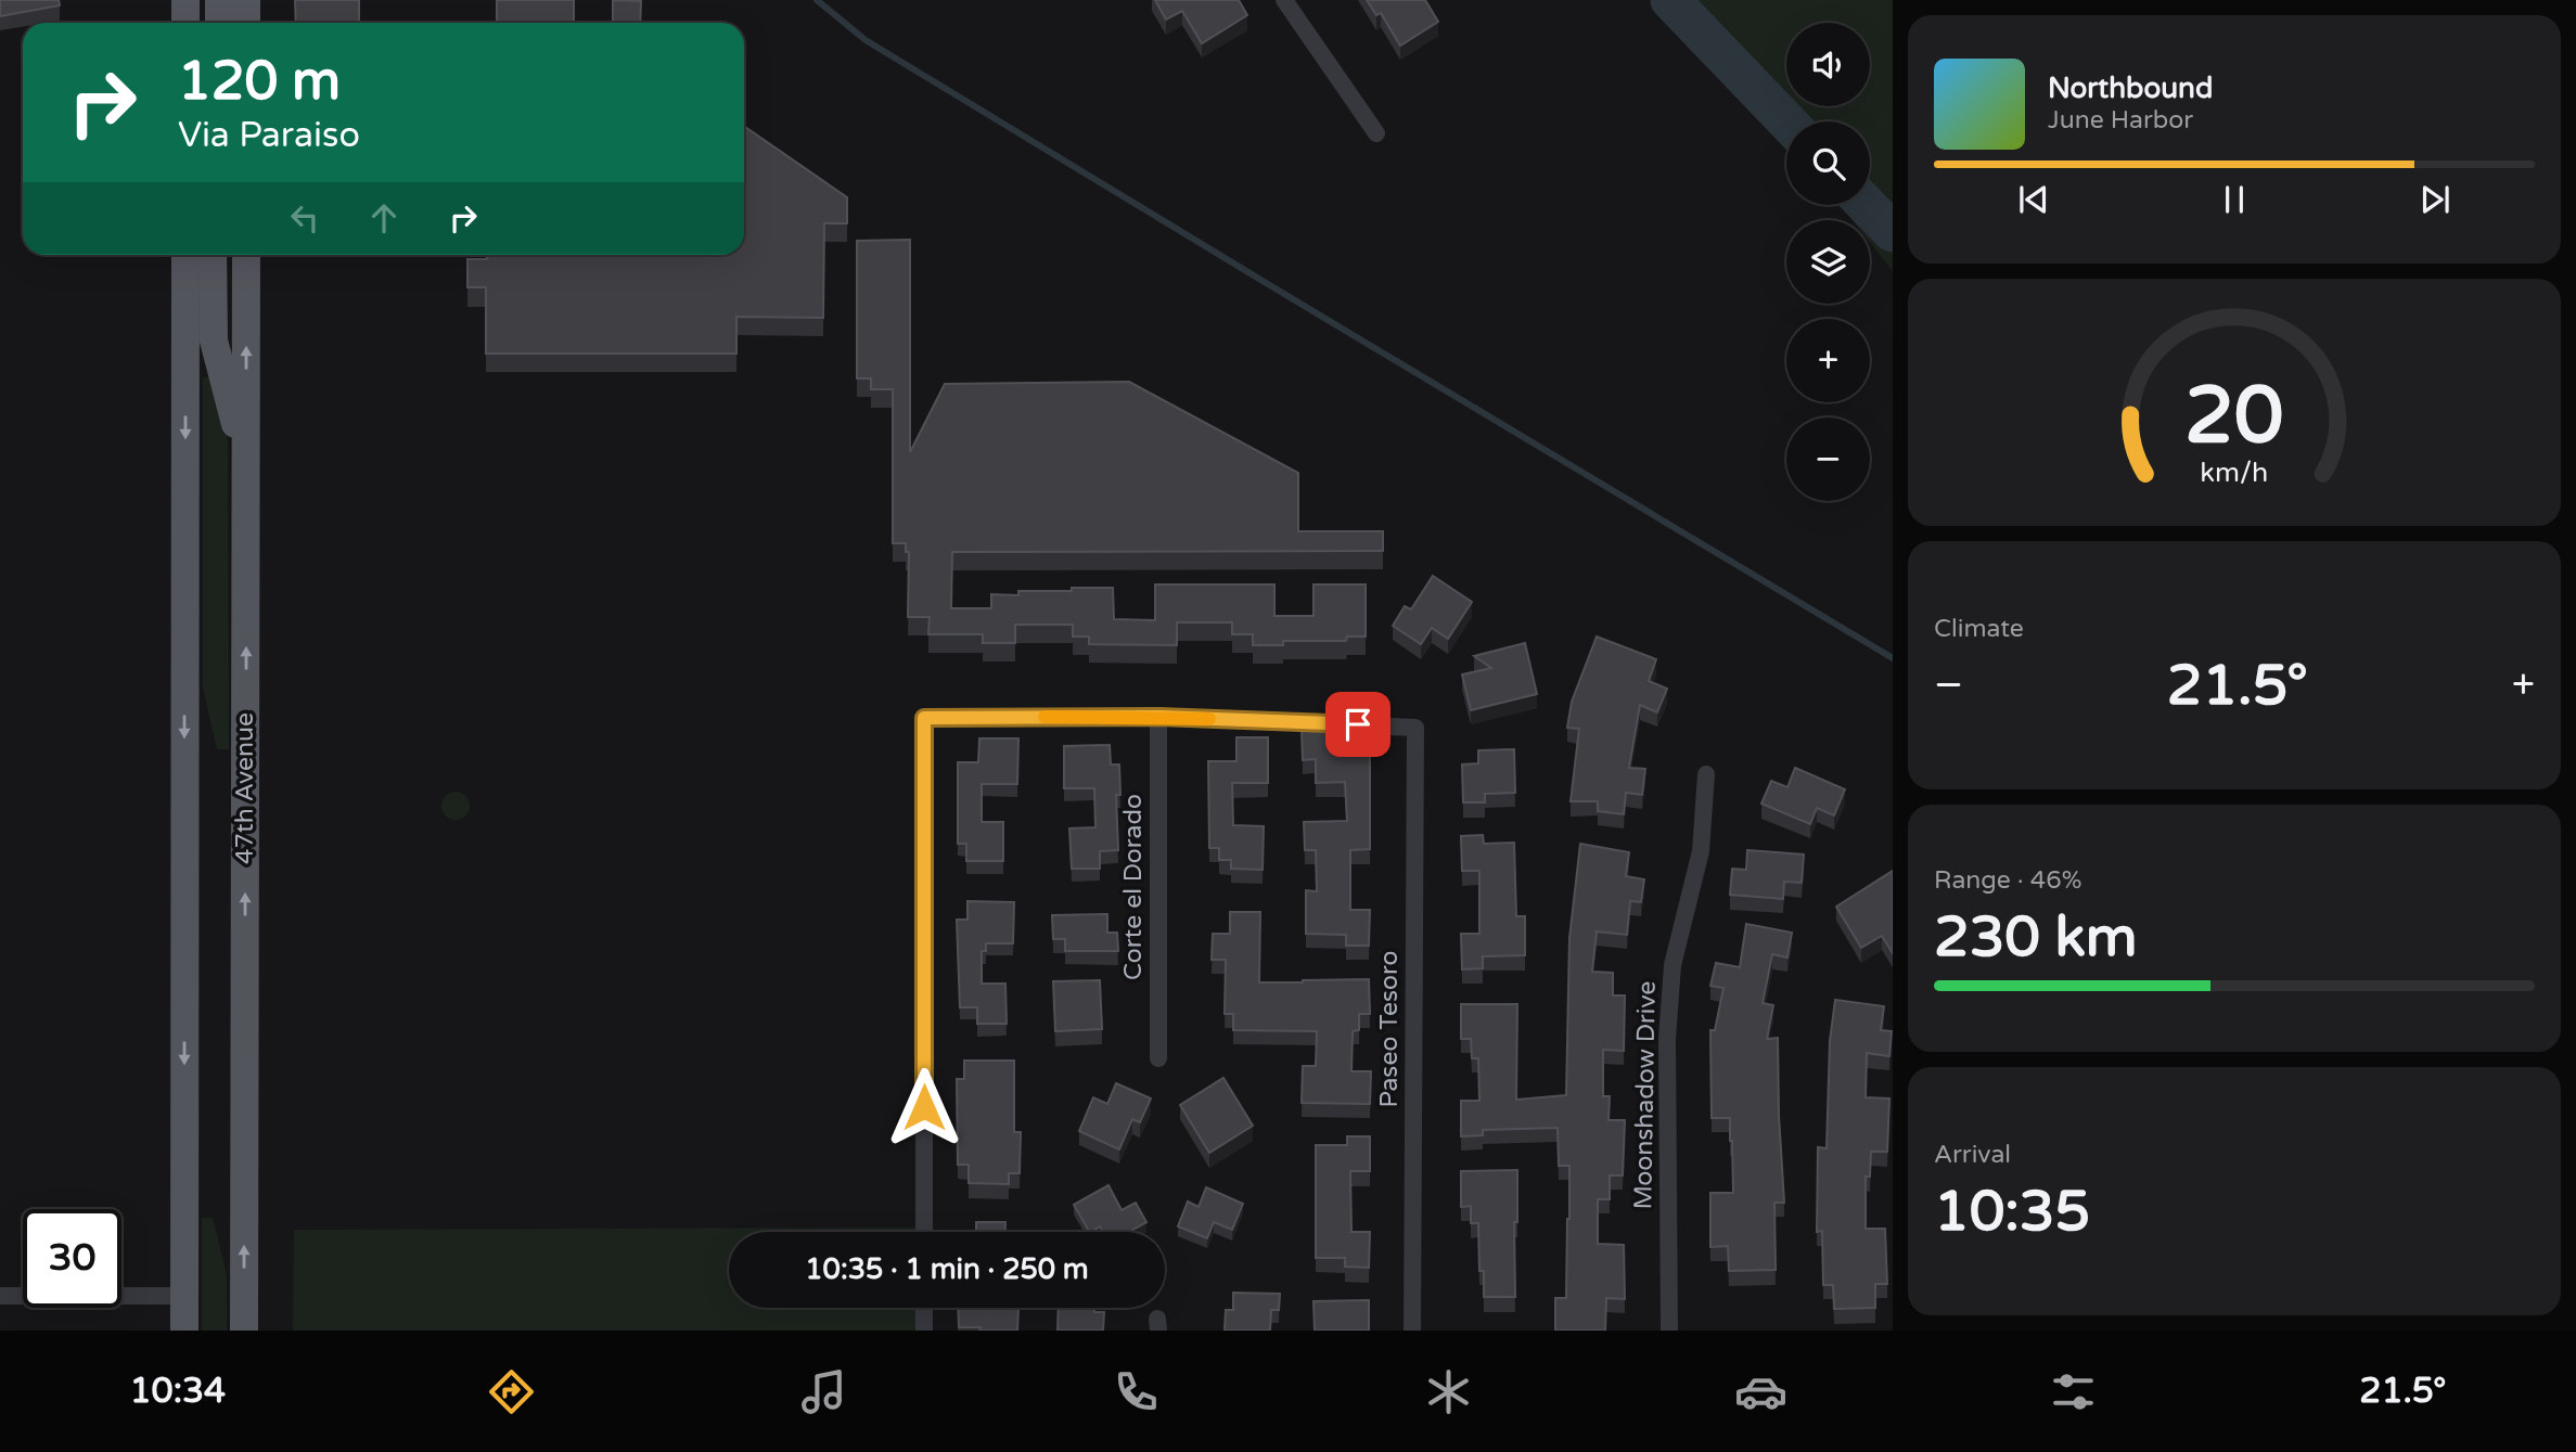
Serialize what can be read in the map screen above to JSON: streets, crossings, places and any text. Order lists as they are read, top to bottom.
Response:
{
  "streets": {
    "main road": ["47th Avenue"],
    "street": ["Corte el Dorado", "Paseo Tesoro", "Moonshadow Drive"]
  },
  "crossings": [
    ["Corte el Dorado", "Paseo Tesoro"]
  ],
  "page": {
    "map_buttons": ["+", "−"],
    "turn": ["120 m", "Via Paraiso"],
    "song": ["Northbound", "June Harbor"],
    "tile": [
      "Climate",
      ["Range · 46%", "230 km"],
      ["Arrival", "10:35"]
    ],
    "heat": ["−", "21.5°", "+"],
    "limit": "30",
    "trip": "10:35 · 1 min · 250 m",
    "tabs": ["10:34", "21.5°"],
    "gauge": ["20", "km/h"]
  }
}
